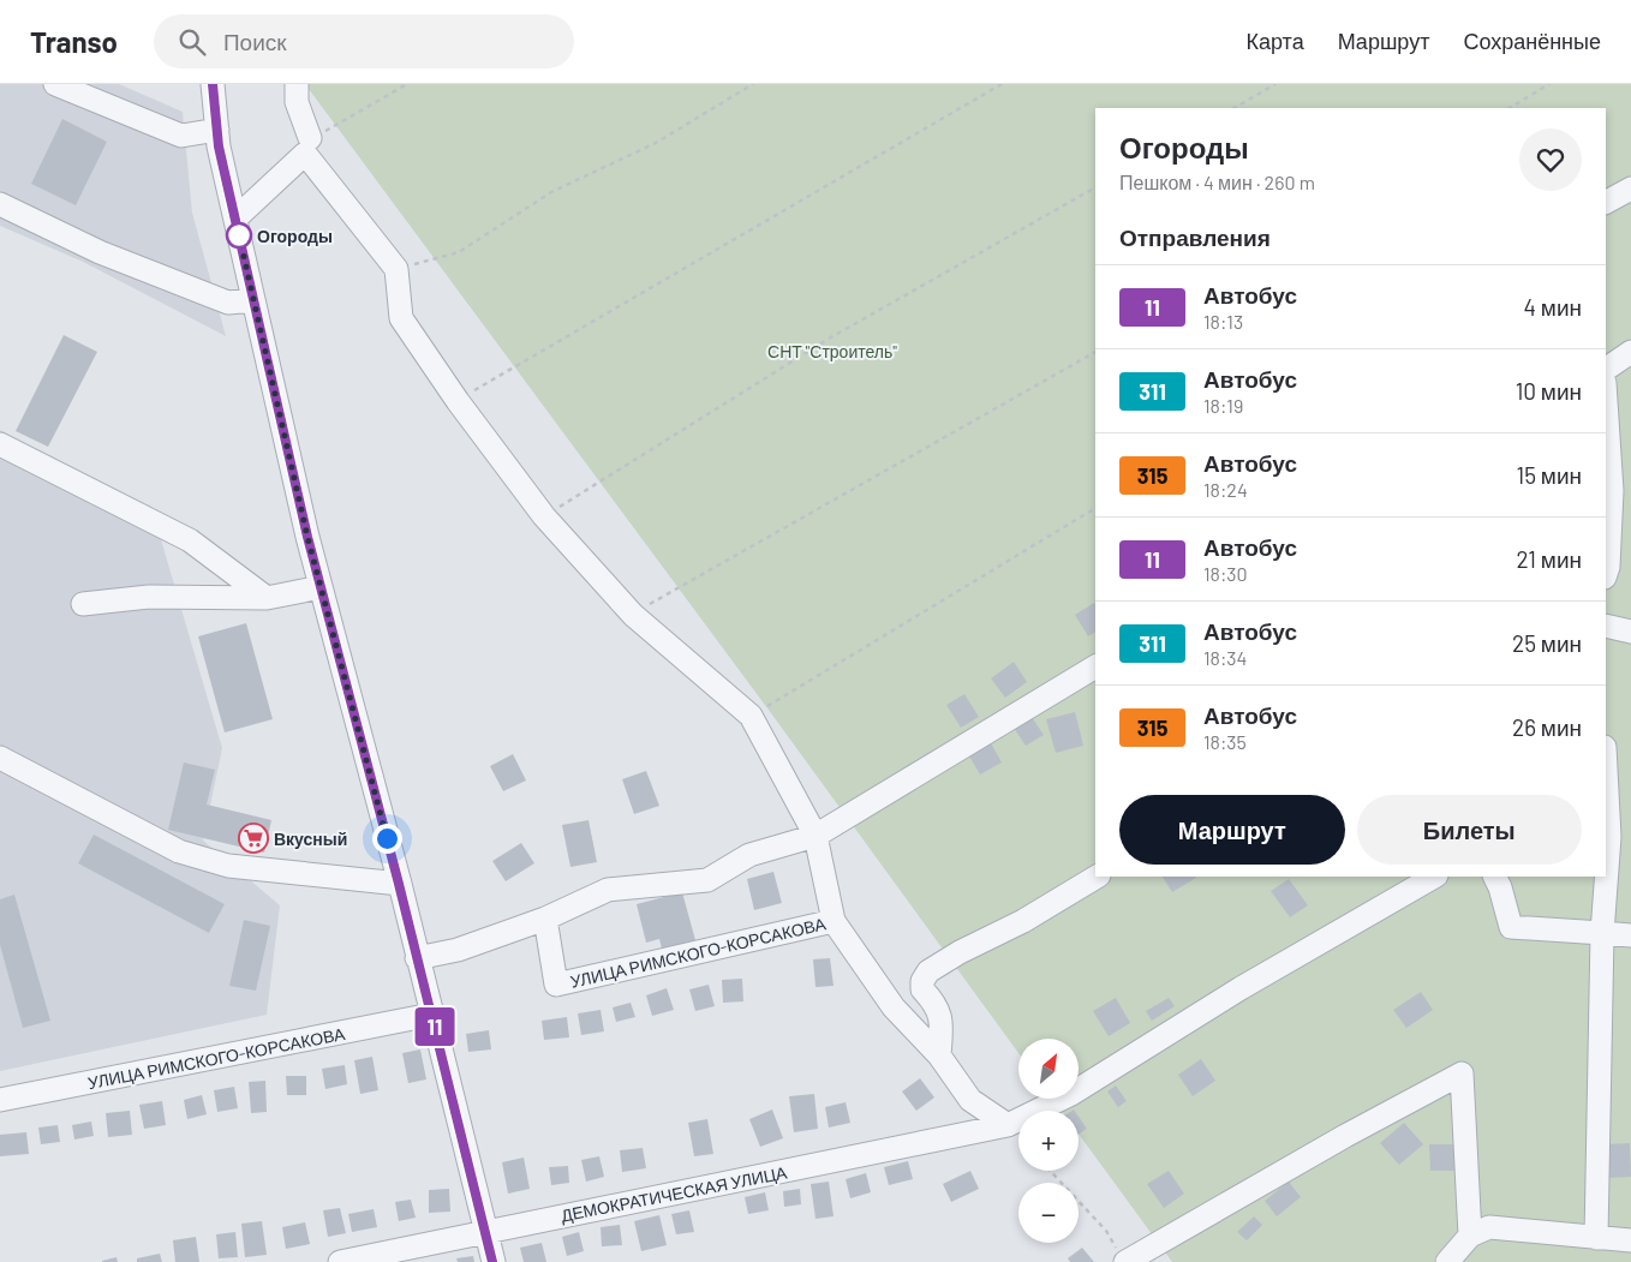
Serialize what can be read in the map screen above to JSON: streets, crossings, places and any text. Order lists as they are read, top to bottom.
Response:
{
  "streets": {
    "street": ["УЛИЦА РИМСКОГО-КОРСАКОВА", "ДЕМОКРАТИЧЕСКАЯ УЛИЦА"]
  },
  "parks": ["СНТ \"Строитель\""],
  "places": {
    "other": ["Огороды"],
    "supermarket": ["Вкусный"]
  },
  "lines": ["bus line 11"],
  "north": "top right",
  "page": {
    "header": "Transo",
    "search": "Поиск",
    "nav": ["Карта", "Маршрут", "Сохранённые"],
    "on_map": "11",
    "heading": [
      ["Огороды", "Пешком · 4 мин · 260 m"],
      "Отправления"
    ],
    "list": [
      {
        "mark": "11",
        "name": "Автобус",
        "note": "18:13",
        "value": "4 мин"
      },
      {
        "mark": "311",
        "name": "Автобус",
        "note": "18:19",
        "value": "10 мин"
      },
      {
        "mark": "315",
        "name": "Автобус",
        "note": "18:24",
        "value": "15 мин"
      },
      {
        "mark": "11",
        "name": "Автобус",
        "note": "18:30",
        "value": "21 мин"
      },
      {
        "mark": "311",
        "name": "Автобус",
        "note": "18:34",
        "value": "25 мин"
      },
      {
        "mark": "315",
        "name": "Автобус",
        "note": "18:35",
        "value": "26 мин"
      }
    ],
    "buttons": ["Маршрут", "Билеты"],
    "map_buttons": ["+", "−"]
  }
}
